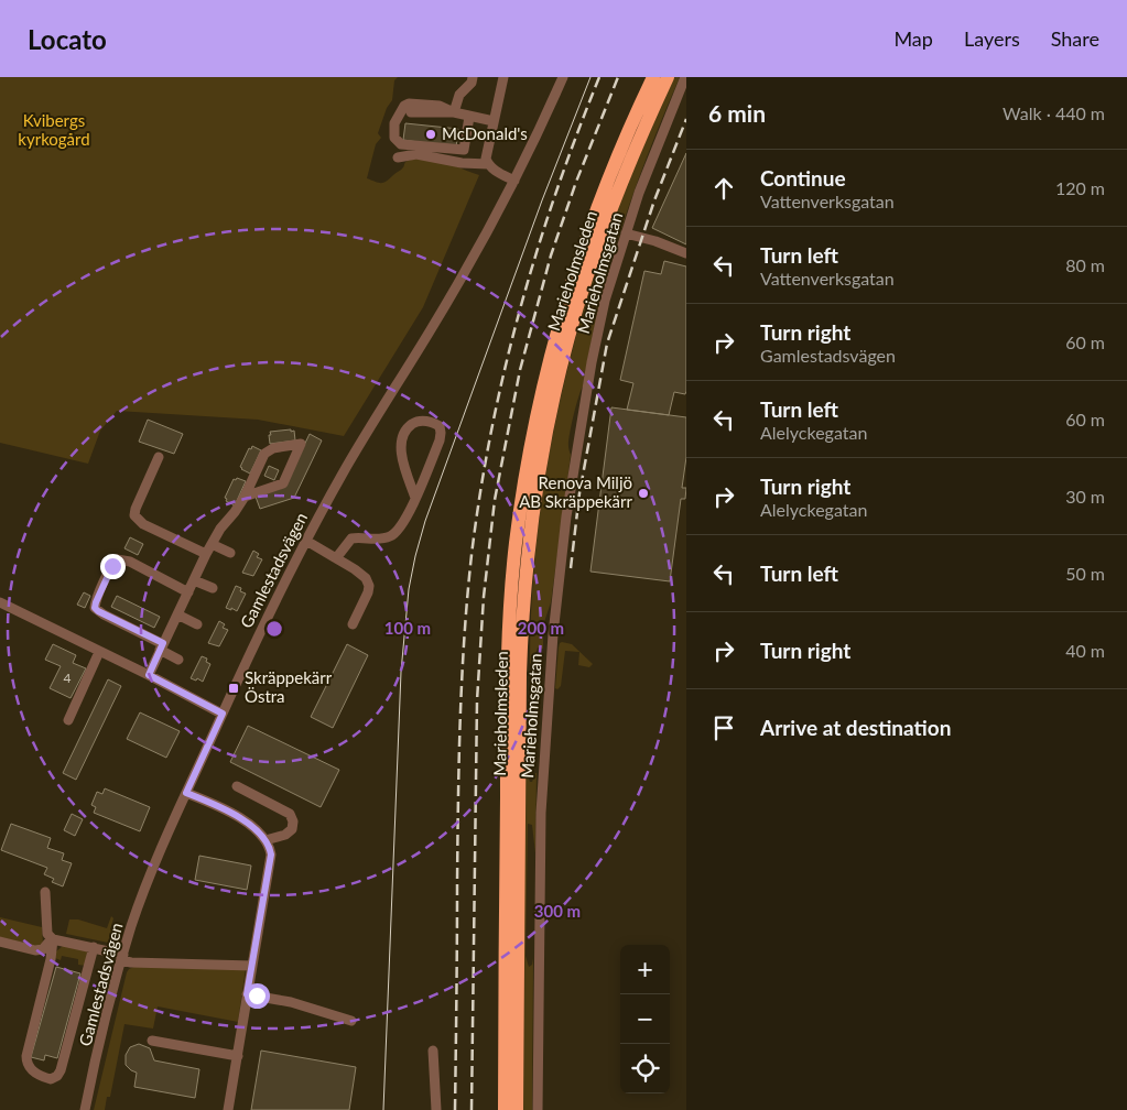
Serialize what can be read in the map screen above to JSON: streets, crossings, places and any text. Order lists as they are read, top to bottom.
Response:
{
  "streets": {
    "highway": ["Marieholmsleden"],
    "street": ["Marieholmsgatan", "Gamlestadsvägen"]
  },
  "parks": ["Kvibergs kyrkogård"],
  "places": {
    "other": ["McDonald's", "Renova Miljö AB Skräppekärr"],
    "transit": ["Skräppekärr Östra"]
  },
  "house_numbers": ["4"],
  "page": {
    "header": "Locato",
    "nav": ["Map", "Layers", "Share"],
    "heading": ["6 min", "Walk · 440 m"],
    "list": [
      ["Continue", "Vattenverksgatan", "120 m"],
      ["Turn left", "Vattenverksgatan", "80 m"],
      ["Turn right", "Gamlestadsvägen", "60 m"],
      ["Turn left", "Alelyckegatan", "60 m"],
      ["Turn right", "Alelyckegatan", "30 m"],
      ["Turn left", "50 m"],
      ["Turn right", "40 m"],
      "Arrive at destination"
    ],
    "map_buttons": ["+", "−"]
  },
  "rings": ["100 m", "200 m", "300 m"]
}
